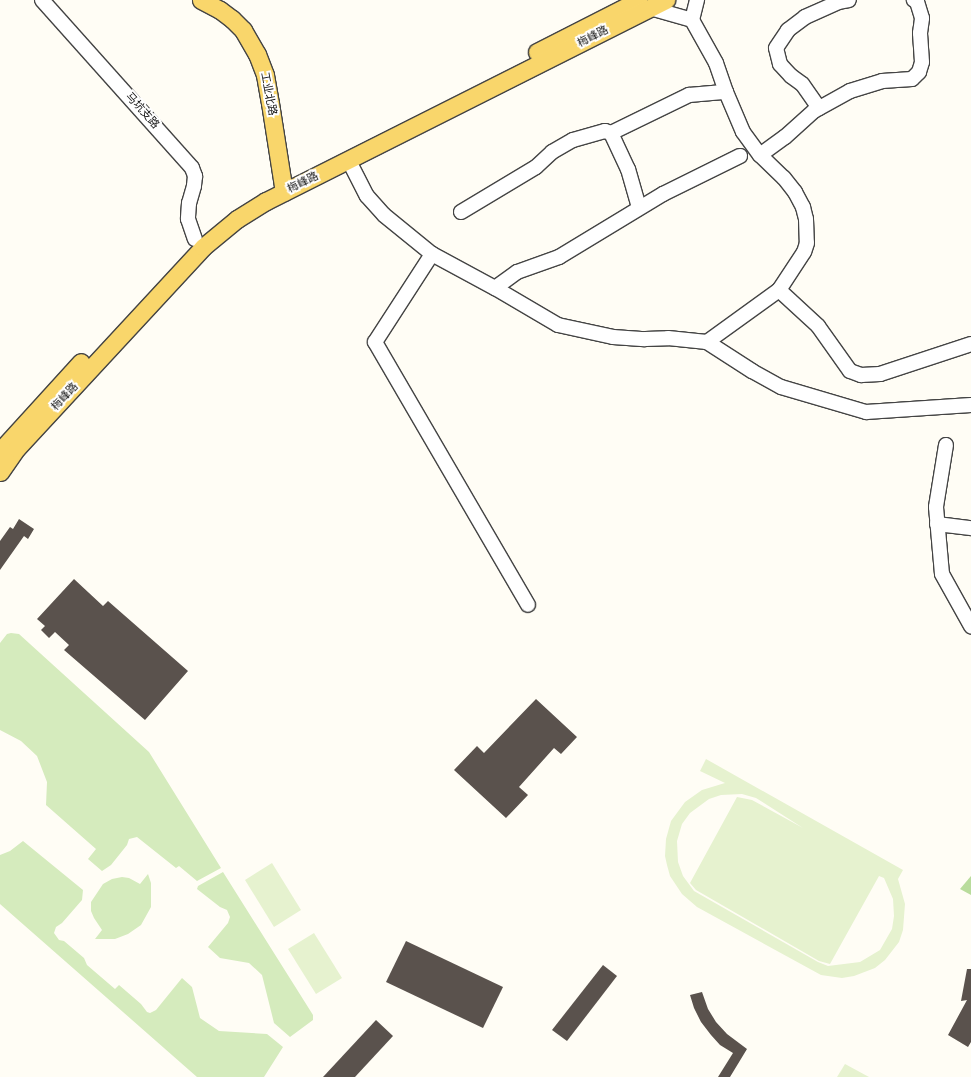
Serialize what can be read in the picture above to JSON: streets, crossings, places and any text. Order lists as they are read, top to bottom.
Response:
{
  "streets": {
    "main road": ["梅峰路", "工业北路"],
    "street": ["马坑支路"]
  },
  "crossings": [
    ["梅峰路", "工业北路"],
    ["梅峰路", "马坑支路"]
  ]
}
